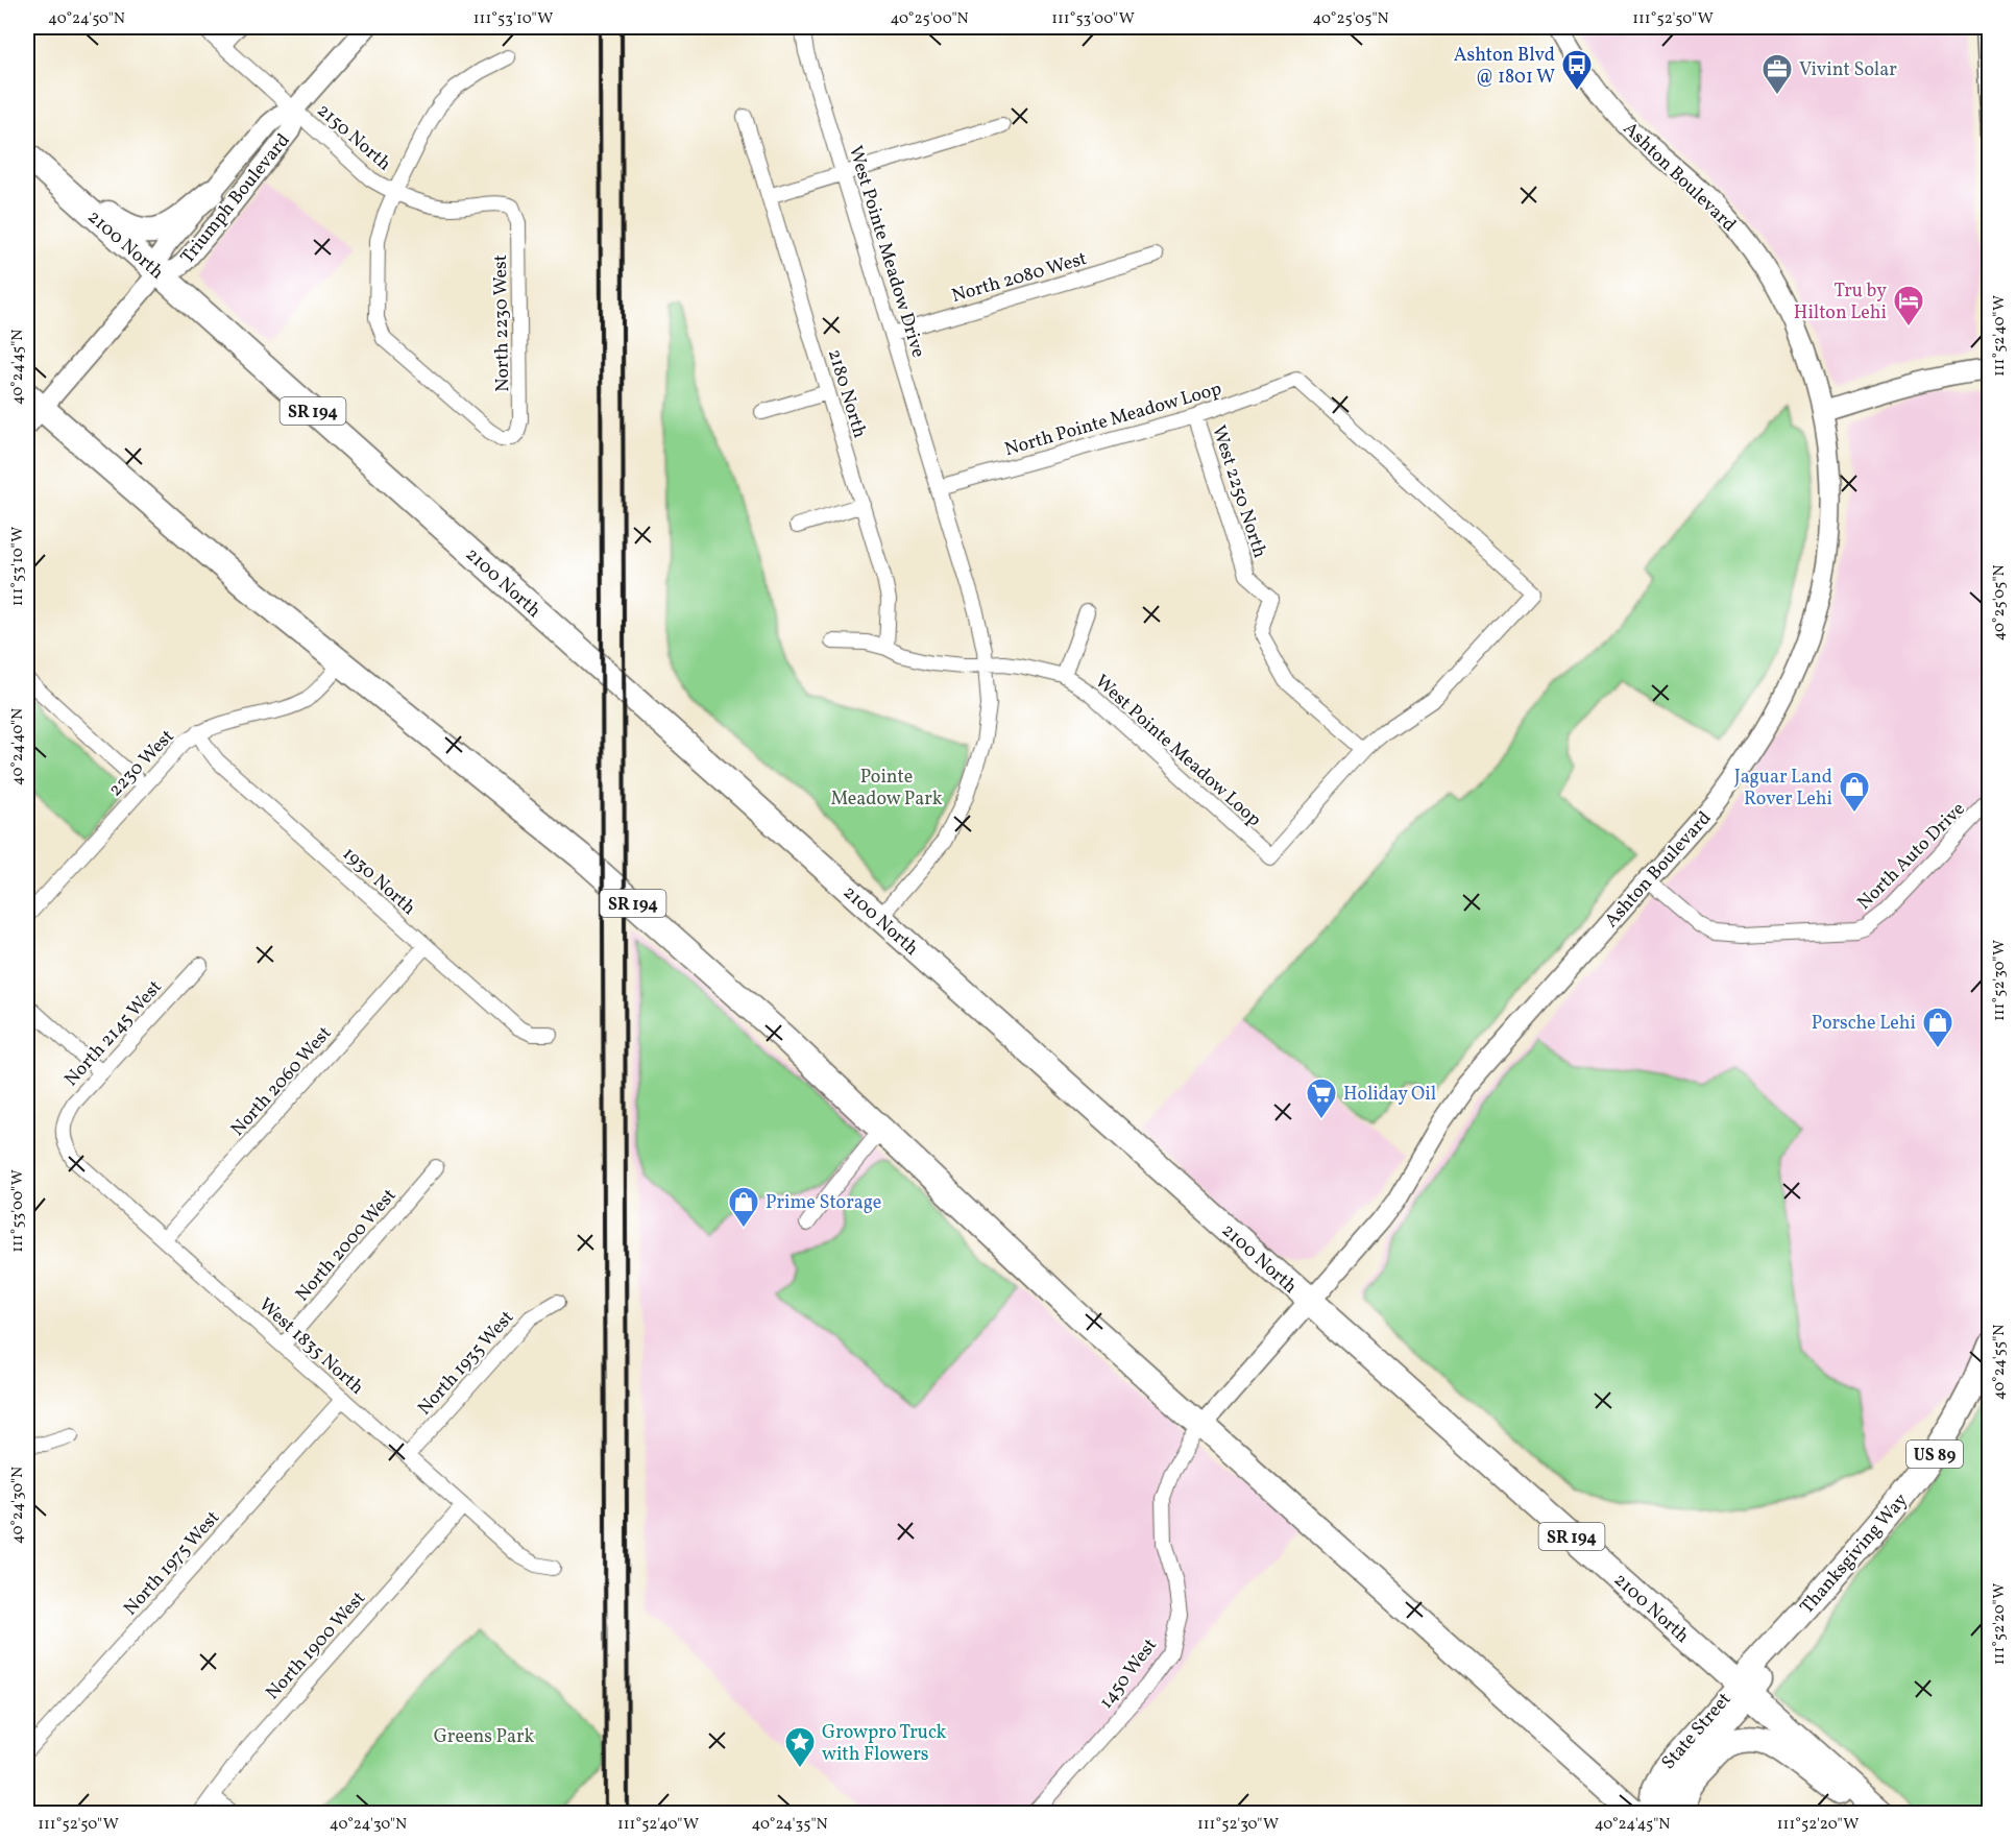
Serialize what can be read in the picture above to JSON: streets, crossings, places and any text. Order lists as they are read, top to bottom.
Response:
{
  "streets": {
    "highway": [
      "2100 North",
      "SR 194",
      "US 89",
      "Thanksgiving Way"
    ],
    "street": [
      "2150 North",
      "Ashton Boulevard",
      "Triumph Boulevard",
      "West Pointe Meadow Drive",
      "North 2080 West",
      "North 2230 West",
      "2180 North",
      "North Pointe Meadow Loop",
      "West 2250 North",
      "West Pointe Meadow Loop",
      "2230 West",
      "North Auto Drive",
      "1930 North",
      "North 2145 West",
      "North 2060 West",
      "North 2000 West",
      "West 1835 North",
      "North 1935 West",
      "North 1975 West",
      "North 1900 West",
      "1450 West",
      "State Street"
    ]
  },
  "crossings": [
    ["2150 North", "Triumph Boulevard"],
    ["2150 North", "North 2230 West"],
    ["Ashton Boulevard", "2100 North"],
    ["Ashton Boulevard", "SR 194"],
    ["Ashton Boulevard", "North Auto Drive"],
    ["Ashton Boulevard", "1450 West"],
    ["Triumph Boulevard", "2100 North"],
    ["Triumph Boulevard", "SR 194"],
    ["2100 North", "West Pointe Meadow Drive"],
    ["2100 North", "Thanksgiving Way"],
    ["2100 North", "State Street"],
    ["West Pointe Meadow Drive", "North 2080 West"],
    ["West Pointe Meadow Drive", "North Pointe Meadow Loop"],
    ["West Pointe Meadow Drive", "West Pointe Meadow Loop"],
    ["2180 North", "West Pointe Meadow Loop"],
    ["SR 194", "2230 West"],
    ["SR 194", "1450 West"],
    ["North Pointe Meadow Loop", "West 2250 North"],
    ["North Pointe Meadow Loop", "West Pointe Meadow Loop"],
    ["West 2250 North", "West Pointe Meadow Loop"],
    ["2230 West", "1930 North"],
    ["1930 North", "North 2060 West"],
    ["North 2145 West", "West 1835 North"],
    ["North 2060 West", "West 1835 North"],
    ["North 2000 West", "West 1835 North"],
    ["West 1835 North", "North 1935 West"],
    ["West 1835 North", "North 1975 West"],
    ["West 1835 North", "North 1900 West"],
    ["Thanksgiving Way", "State Street"]
  ],
  "parks": ["Pointe Meadow Park", "Greens Park"],
  "places": {
    "bus stop": ["Ashton Blvd @ 1801 W"],
    "office": ["Vivint Solar"],
    "hotel": ["Tru by Hilton Lehi"],
    "shop": ["Jaguar Land Rover Lehi", "Porsche Lehi", "Prime Storage"],
    "supermarket": ["Holiday Oil"],
    "place": ["Growpro Truck with Flowers"]
  },
  "coordinates": [
    "40°24'50\"N",
    "111°53'10\"W",
    "40°25'00\"N",
    "111°53'00\"W",
    "40°25'05\"N",
    "111°52'50\"W",
    "111°52'40\"W",
    "40°24'45\"N",
    "40°24'40\"N",
    "111°52'30\"W",
    "40°24'55\"N",
    "40°24'30\"N",
    "111°52'20\"W",
    "40°24'35\"N"
  ]
}
